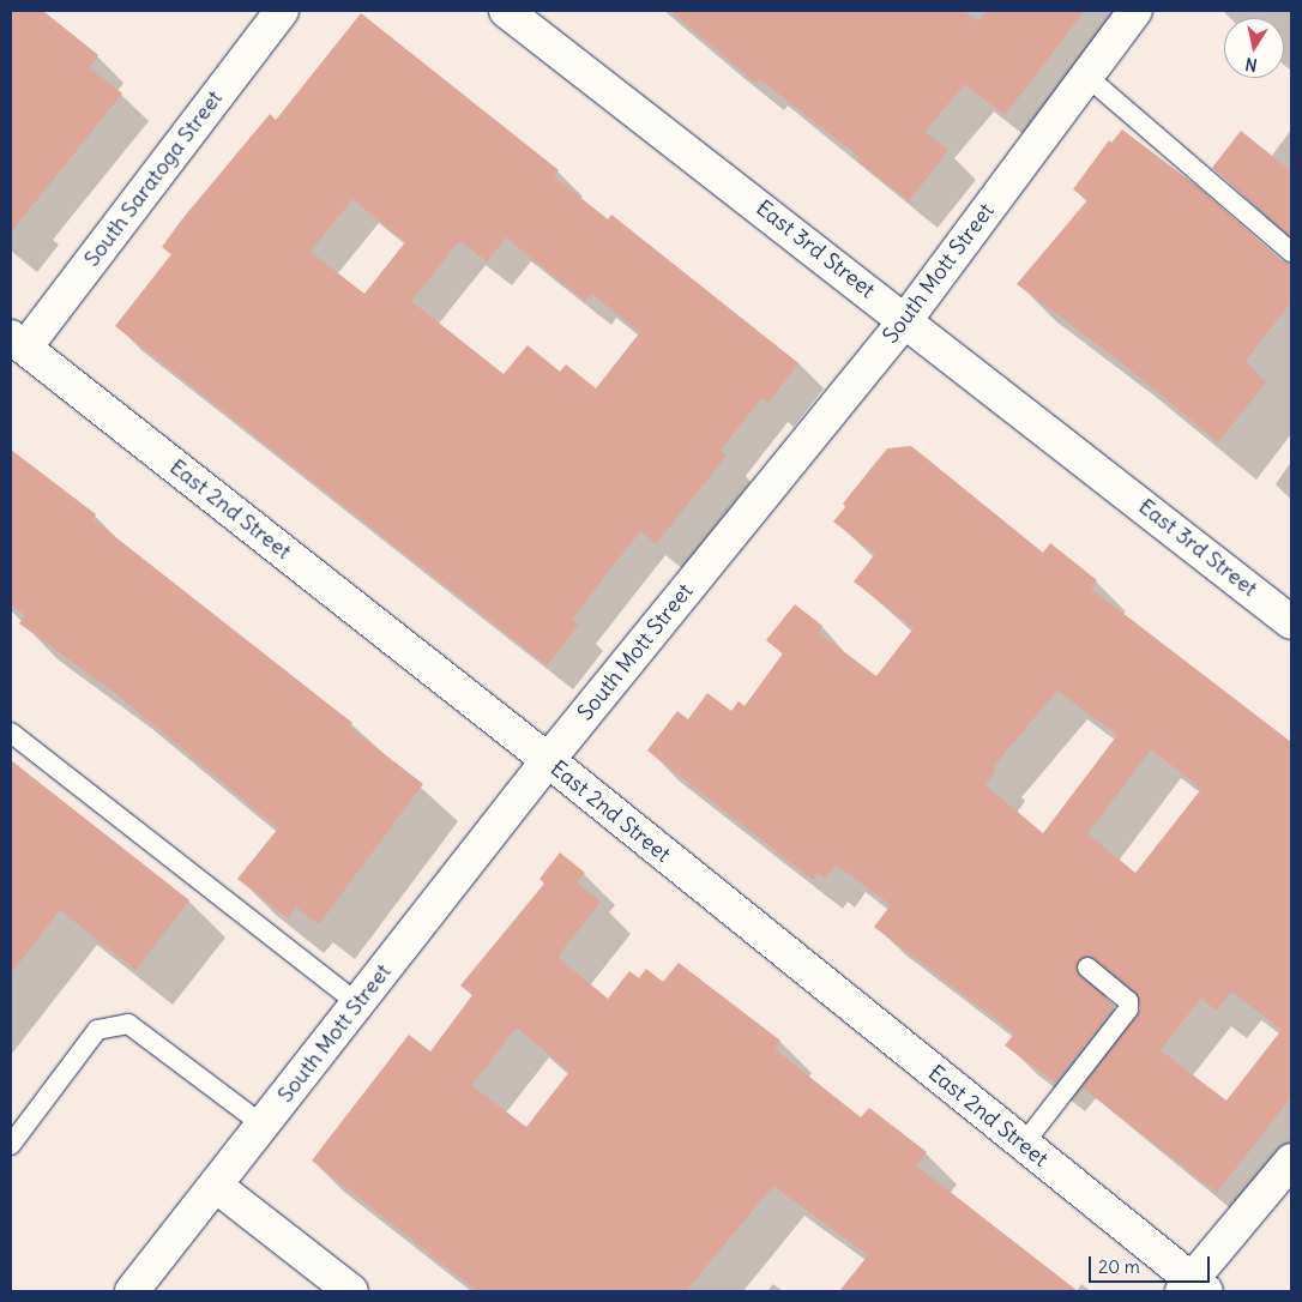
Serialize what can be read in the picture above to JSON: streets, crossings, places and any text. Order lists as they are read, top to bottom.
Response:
{
  "streets": {
    "street": [
      "South Saratoga Street",
      "East 3rd Street",
      "South Mott Street",
      "East 2nd Street"
    ]
  },
  "crossings": [
    ["South Saratoga Street", "East 2nd Street"],
    ["East 3rd Street", "South Mott Street"],
    ["South Mott Street", "East 2nd Street"]
  ],
  "scale_bar": "20 m",
  "north": "bottom"
}
